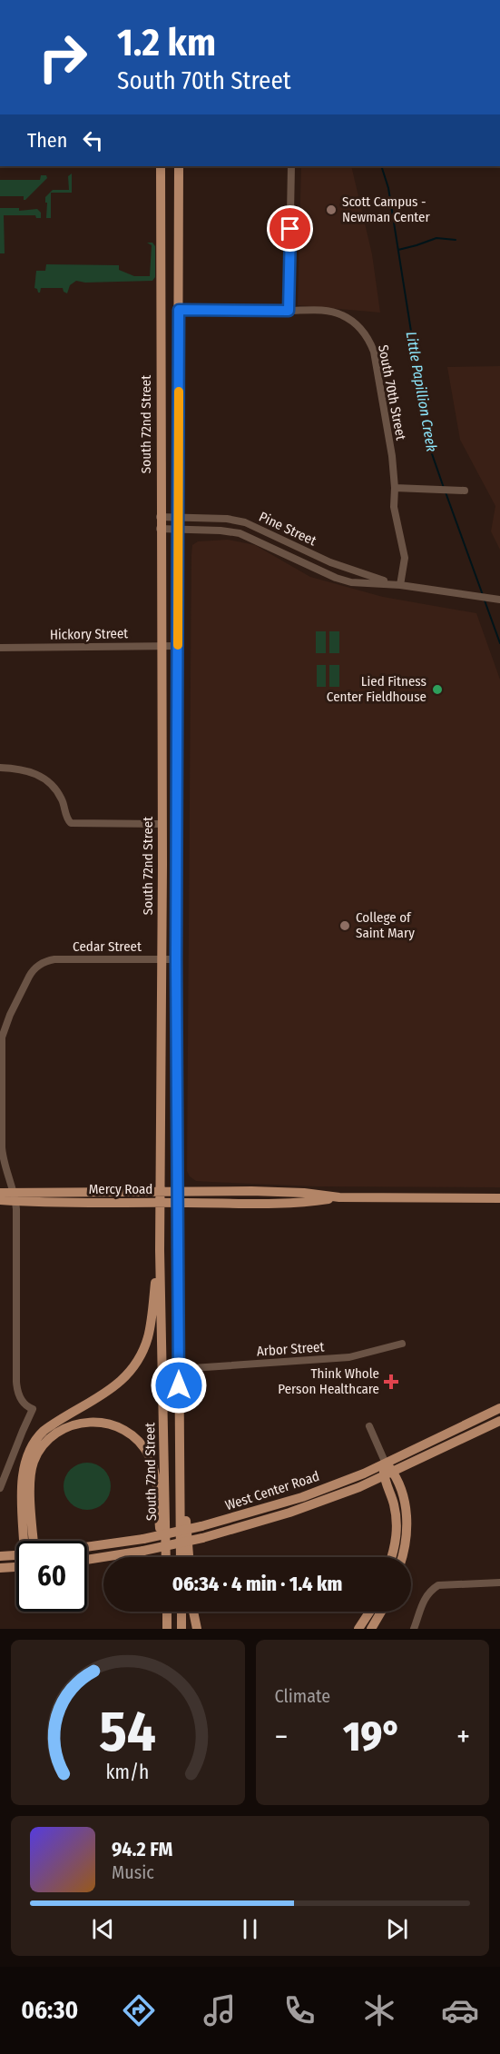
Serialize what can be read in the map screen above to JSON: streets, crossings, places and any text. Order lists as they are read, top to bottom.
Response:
{
  "streets": {
    "main road": ["South 72nd Street", "Mercy Road", "West Center Road"],
    "street": [
      "South 70th Street",
      "Pine Street",
      "Hickory Street",
      "Cedar Street",
      "Arbor Street"
    ]
  },
  "crossings": [
    ["South 70th Street", "South 72nd Street"],
    ["South 70th Street", "Pine Street"],
    ["South 72nd Street", "Pine Street"],
    ["South 72nd Street", "Hickory Street"],
    ["South 72nd Street", "Cedar Street"],
    ["South 72nd Street", "Mercy Road"],
    ["South 72nd Street", "Arbor Street"]
  ],
  "water": ["Little Papillion Creek"],
  "places": {
    "other": ["Scott Campus - Newman Center", "Lied Fitness Center Fieldhouse", "College of Saint Mary"],
    "health": ["Think Whole Person Healthcare"]
  },
  "page": {
    "turn": ["1.2 km", "South 70th Street"],
    "then": "Then",
    "limit": "60",
    "trip": "06:34 · 4 min · 1.4 km",
    "tile": "Climate",
    "heat": ["−", "19°", "+"],
    "song": ["94.2 FM", "Music"],
    "tabs": "06:30",
    "gauge": ["54", "km/h"]
  }
}
